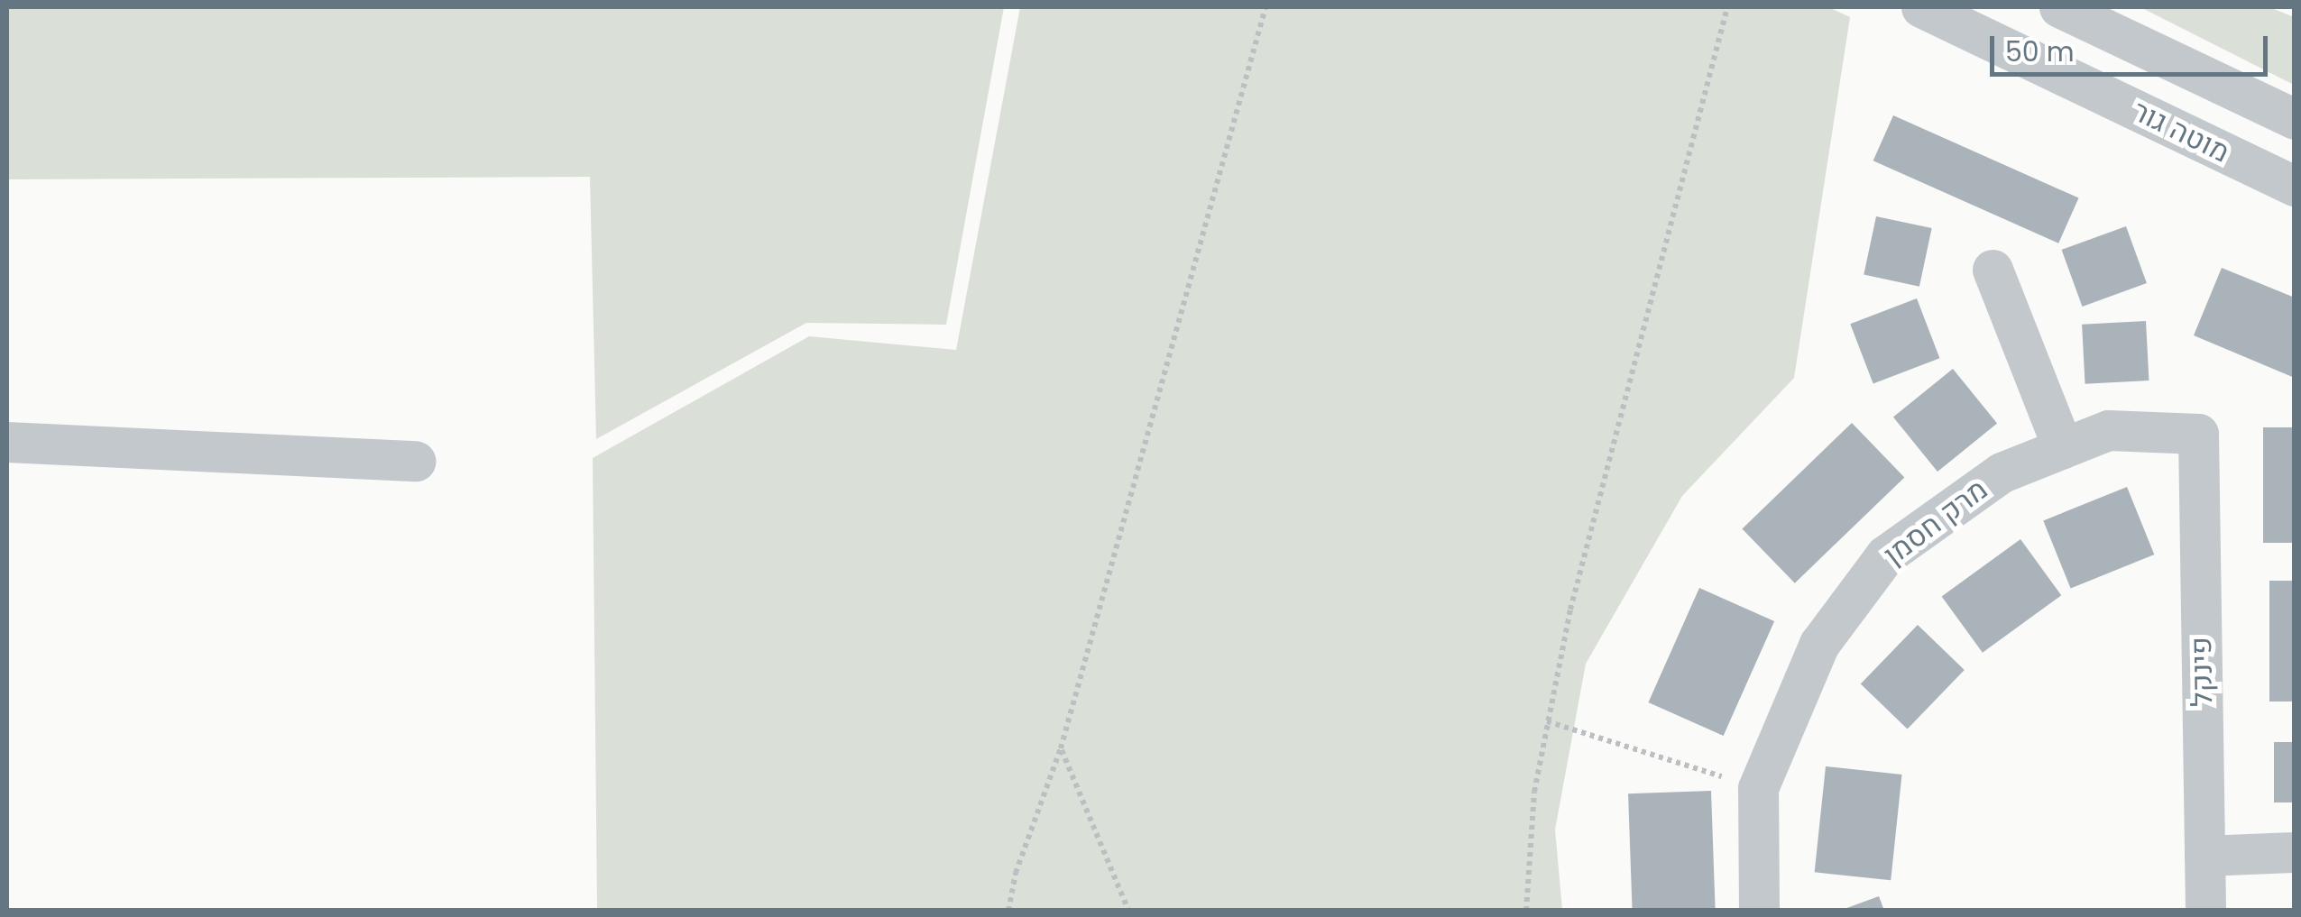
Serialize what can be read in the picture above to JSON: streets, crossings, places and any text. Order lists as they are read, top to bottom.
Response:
{
  "streets": {
    "street": ["מוטה גור", "מרק חסמן", "פינקל"]
  },
  "crossings": [
    ["מרק חסמן", "פינקל"]
  ],
  "scale_bar": "50 m"
}
